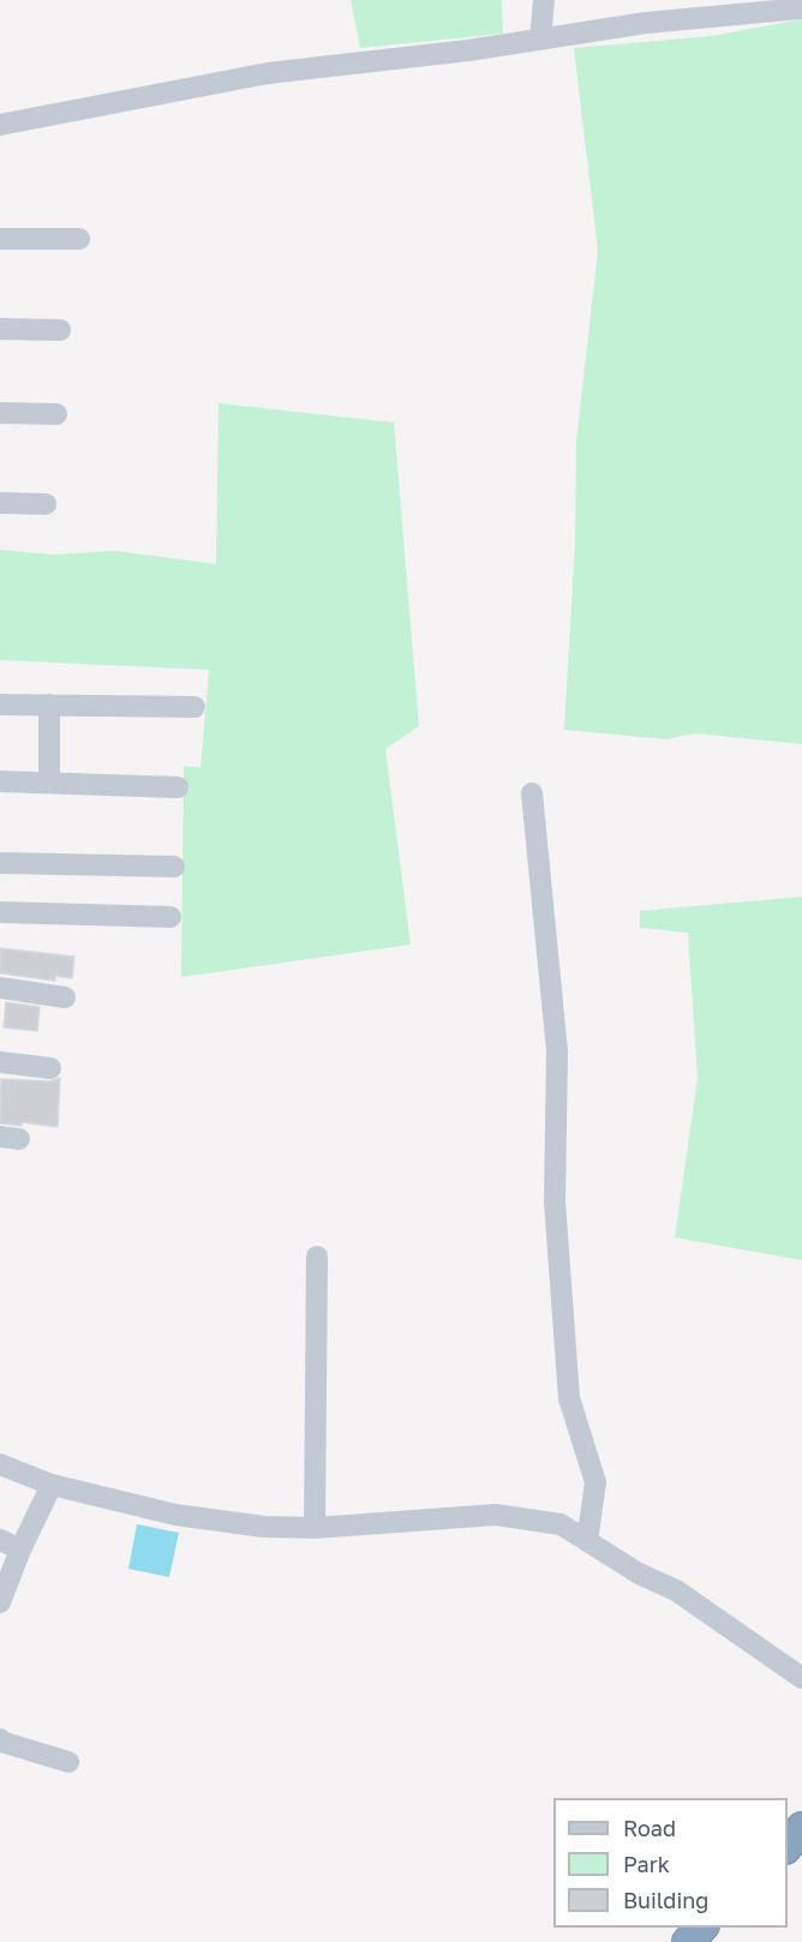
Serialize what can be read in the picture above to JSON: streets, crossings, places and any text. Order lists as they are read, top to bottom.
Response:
{
  "legend": ["Road", "Park", "Building"]
}
